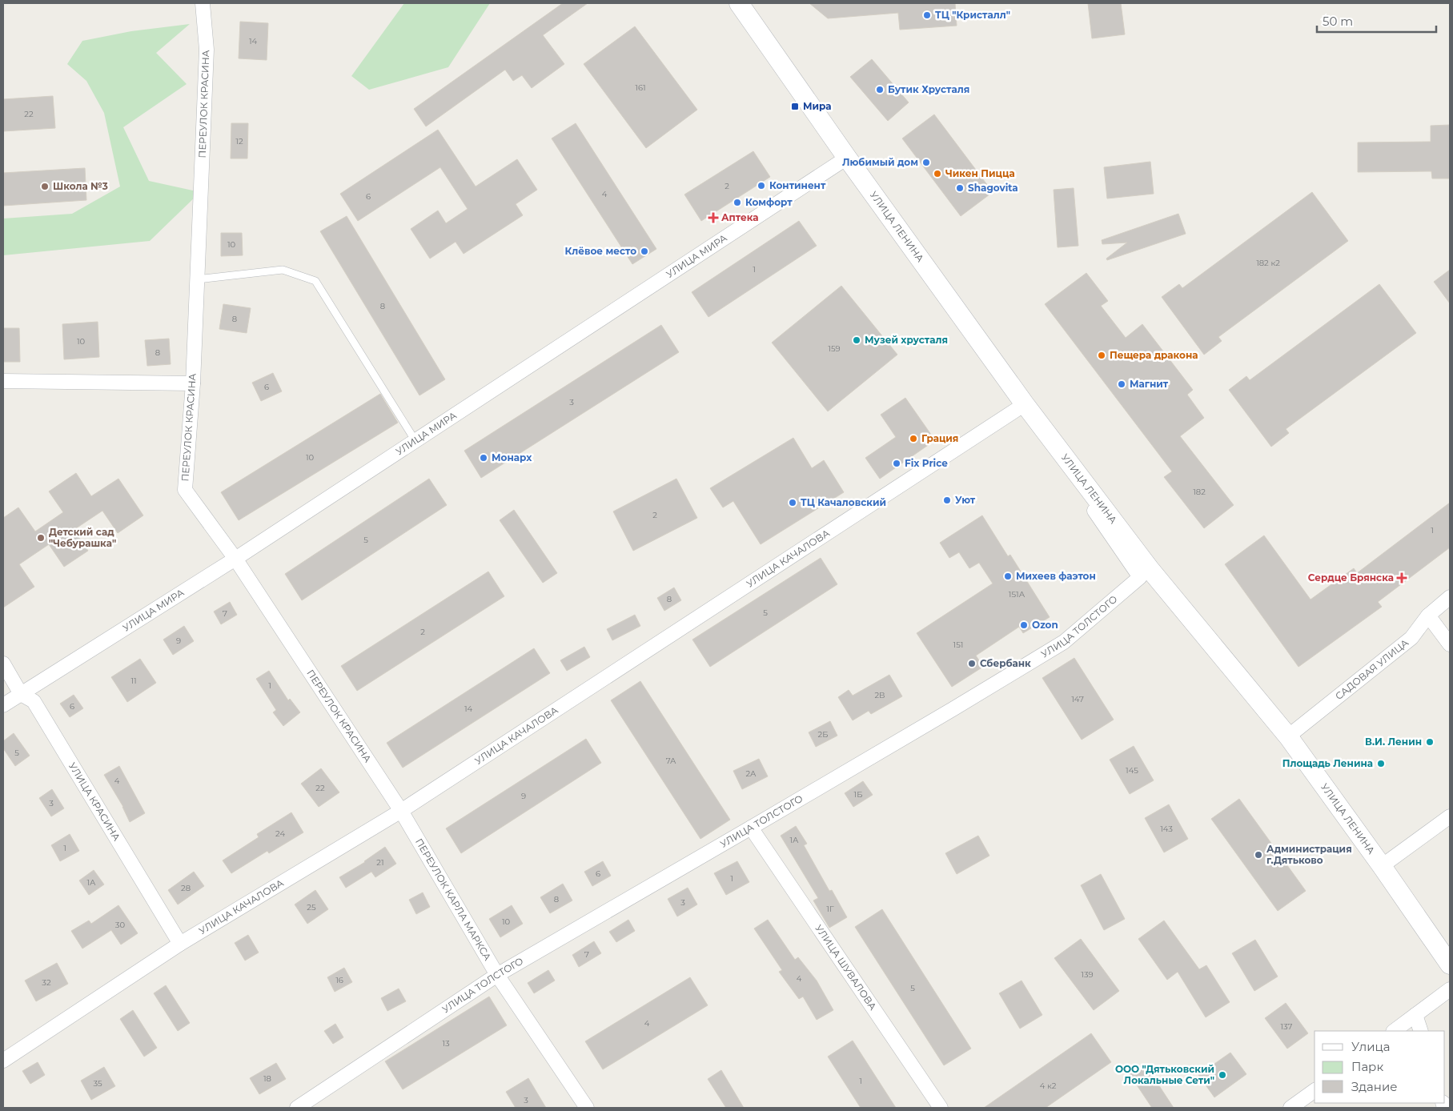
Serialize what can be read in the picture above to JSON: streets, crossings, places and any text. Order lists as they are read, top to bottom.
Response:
{
  "streets": {
    "main road": ["УЛИЦА ЛЕНИНА"],
    "street": [
      "ПЕРЕУЛОК КРАСИНА",
      "УЛИЦА МИРА",
      "УЛИЦА КАЧАЛОВА",
      "УЛИЦА ТОЛСТОГО",
      "САДОВАЯ УЛИЦА",
      "УЛИЦА КРАСИНА",
      "ПЕРЕУЛОК КАРЛА МАРКСА",
      "УЛИЦА ШУВАЛОВА"
    ]
  },
  "crossings": [
    ["ПЕРЕУЛОК КРАСИНА", "УЛИЦА МИРА"],
    ["ПЕРЕУЛОК КРАСИНА", "УЛИЦА КАЧАЛОВА"],
    ["ПЕРЕУЛОК КРАСИНА", "ПЕРЕУЛОК КАРЛА МАРКСА"],
    ["УЛИЦА ЛЕНИНА", "УЛИЦА МИРА"],
    ["УЛИЦА ЛЕНИНА", "УЛИЦА КАЧАЛОВА"],
    ["УЛИЦА ЛЕНИНА", "УЛИЦА ТОЛСТОГО"],
    ["УЛИЦА ЛЕНИНА", "САДОВАЯ УЛИЦА"],
    ["УЛИЦА МИРА", "УЛИЦА КРАСИНА"],
    ["УЛИЦА КАЧАЛОВА", "УЛИЦА КРАСИНА"],
    ["УЛИЦА КАЧАЛОВА", "ПЕРЕУЛОК КАРЛА МАРКСА"],
    ["УЛИЦА ТОЛСТОГО", "ПЕРЕУЛОК КАРЛА МАРКСА"],
    ["УЛИЦА ТОЛСТОГО", "УЛИЦА ШУВАЛОВА"]
  ],
  "places": {
    "other": [
      "ТЦ \"Кристалл\"",
      "Бутик Хрусталя",
      "Любимый дом",
      "Чикен Пицца",
      "Континент",
      "Школа №3",
      "Shagovita",
      "Комфорт",
      "Клёвое место",
      "Музей хрусталя",
      "Пещера дракона",
      "Магнит",
      "Грация",
      "Монарх",
      "Fix Price",
      "Уют",
      "ТЦ Качаловский",
      "Детский сад \"Чебурашка\"",
      "Михеев фаэтон",
      "Ozon",
      "Сбербанк",
      "В.И. Ленин",
      "Площадь Ленина",
      "Администрация г.Дятьково",
      "ООО \"Дятьковский Локальные Сети\""
    ],
    "transit": ["Мира"],
    "health": ["Аптека", "Сердце Брянска"]
  },
  "house_numbers": [
    "14",
    "161",
    "22",
    "12",
    "2",
    "4",
    "6",
    "10",
    "182 к2",
    "1",
    "8",
    "8",
    "10",
    "159",
    "8",
    "6",
    "3",
    "10",
    "182",
    "2",
    "1",
    "5",
    "151А",
    "8",
    "5",
    "7",
    "2",
    "9",
    "151",
    "11",
    "1",
    "2В",
    "147",
    "6",
    "14",
    "2Б",
    "5",
    "7А",
    "145",
    "2А",
    "4",
    "22",
    "1Б",
    "9",
    "3",
    "143",
    "24",
    "1А",
    "1",
    "21",
    "6",
    "1",
    "1А",
    "28",
    "8",
    "3",
    "25",
    "1Г",
    "10",
    "30",
    "7",
    "139",
    "4",
    "16",
    "32",
    "5",
    "4",
    "137",
    "13",
    "18",
    "1",
    "35",
    "4 к2",
    "3"
  ],
  "legend": ["Улица", "Парк", "Здание"],
  "scale_bar": "50 m"
}
